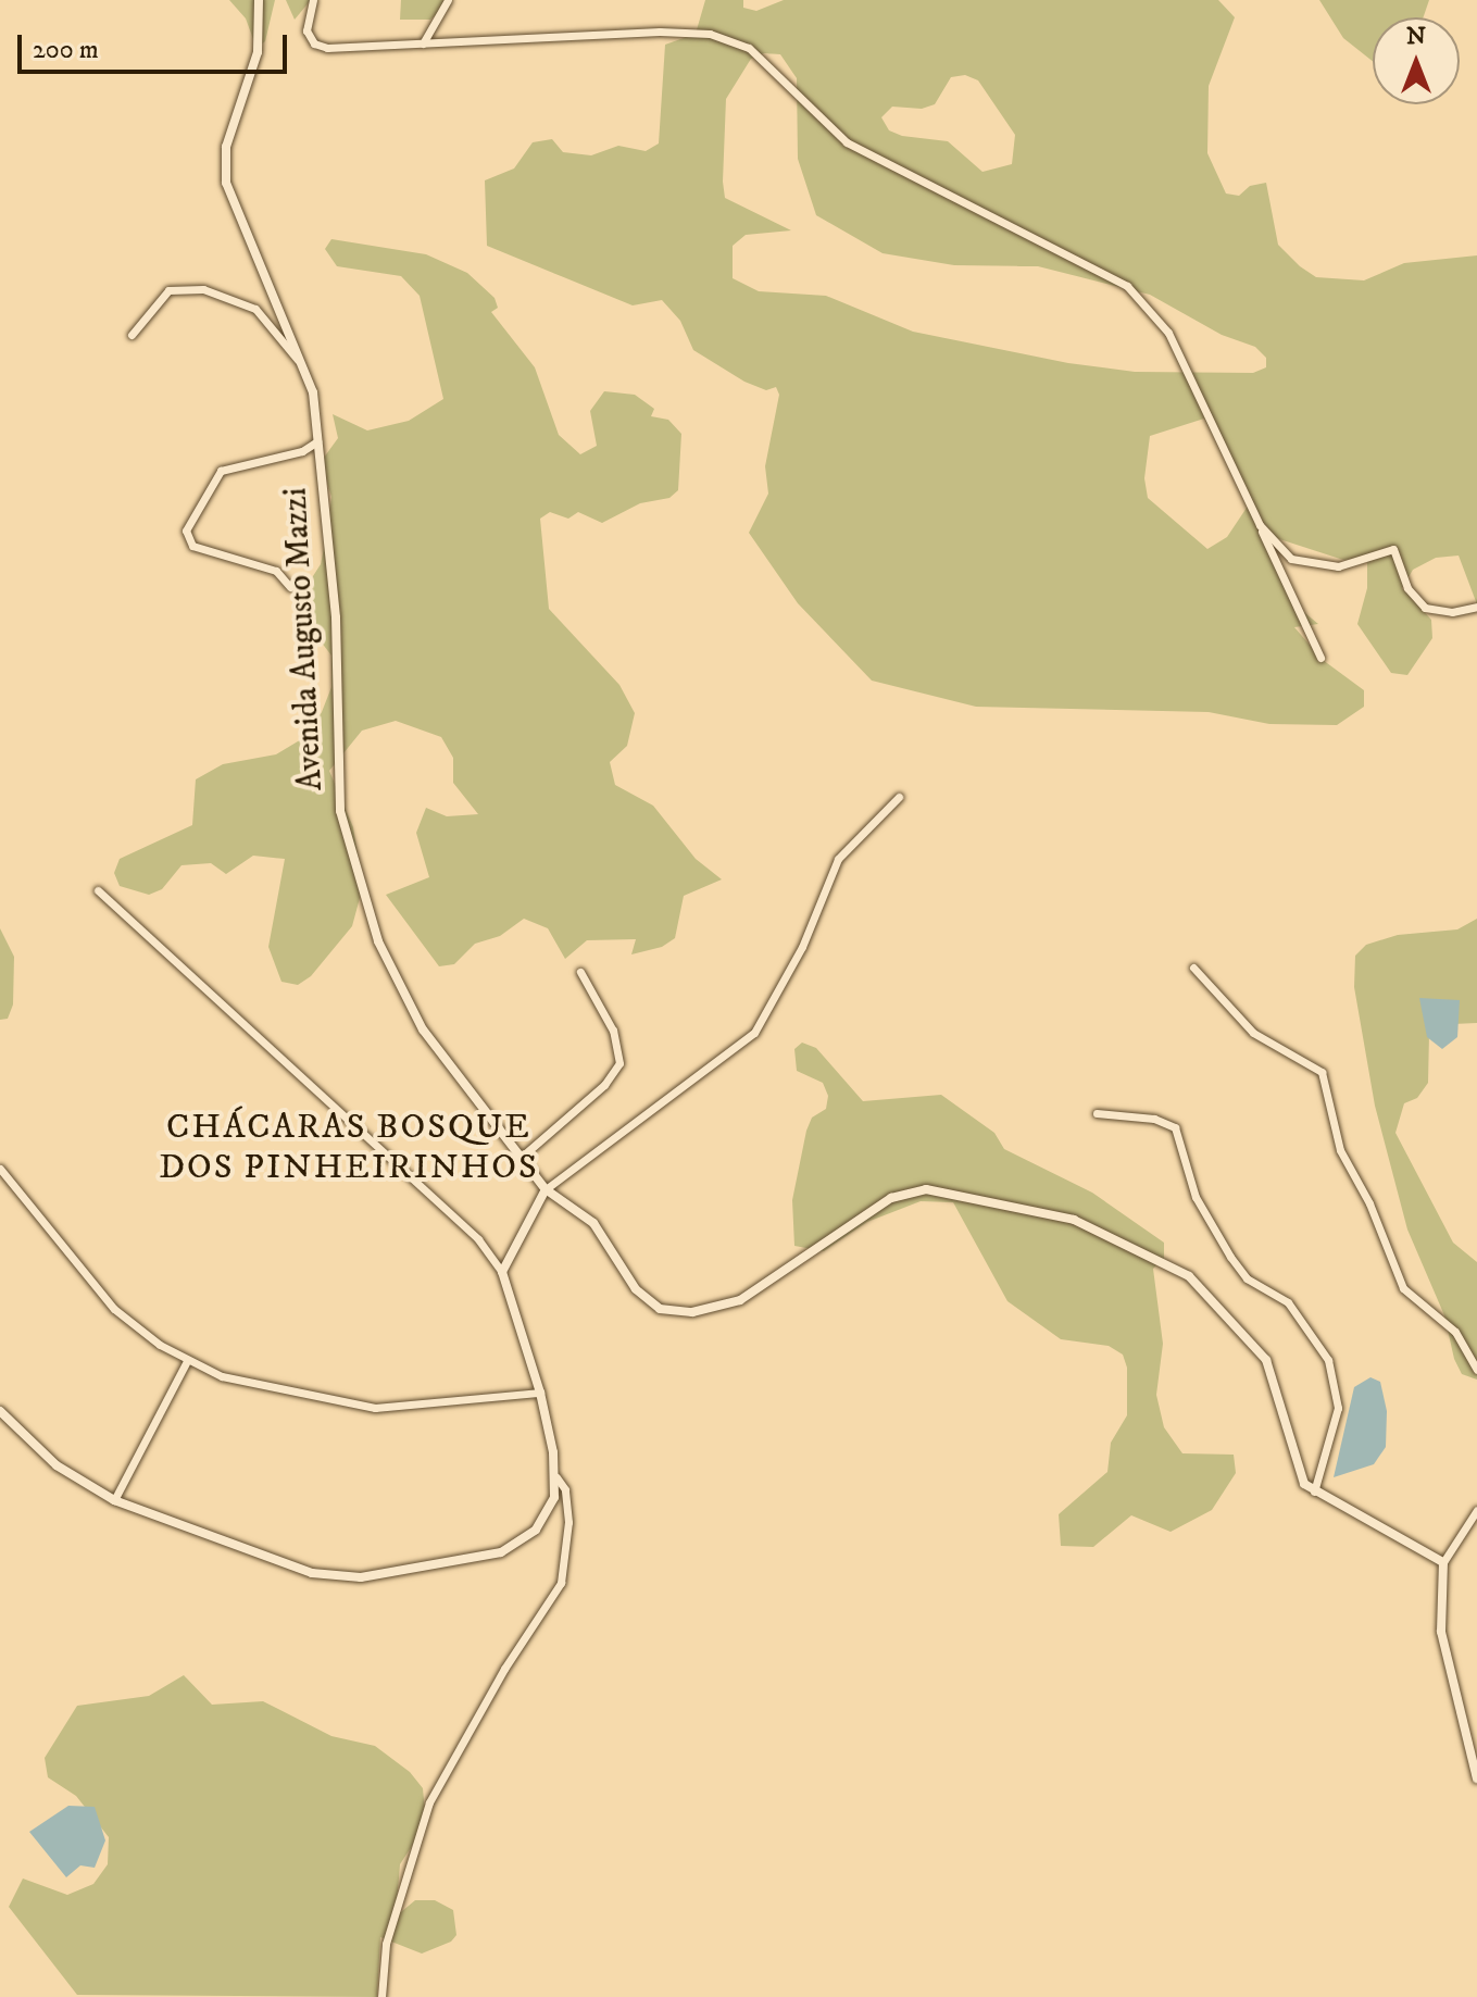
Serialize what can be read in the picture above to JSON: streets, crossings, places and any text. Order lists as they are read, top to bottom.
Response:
{
  "streets": {
    "street": ["Avenida Augusto Mazzi"]
  },
  "districts": ["CHÁCARAS BOSQUE DOS PINHEIRINHOS"],
  "scale_bar": "200 m",
  "north": "top"
}
